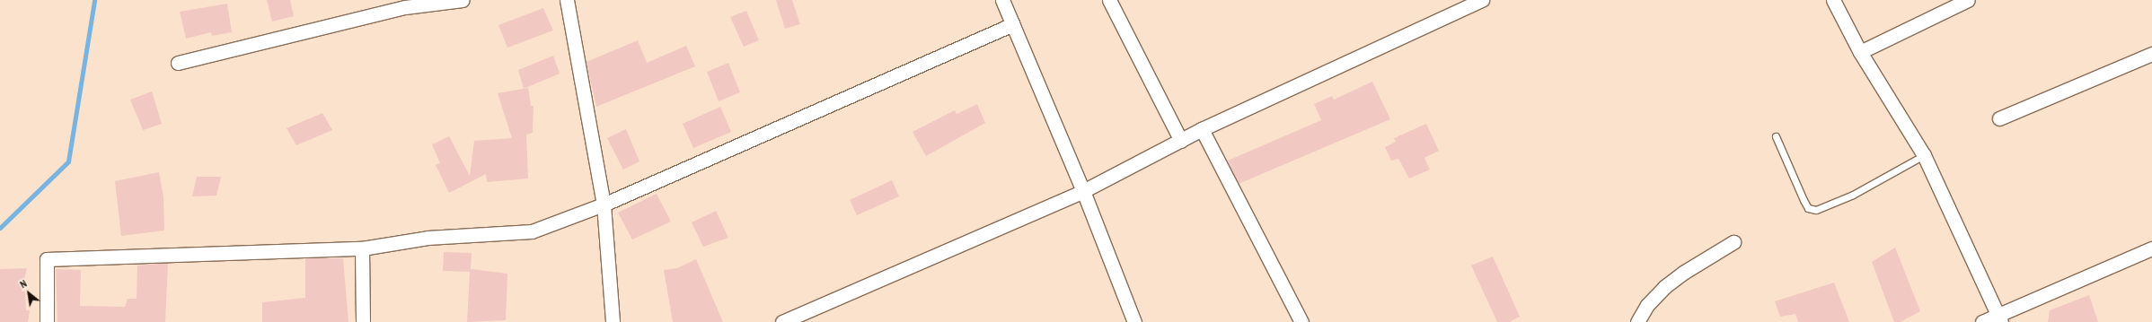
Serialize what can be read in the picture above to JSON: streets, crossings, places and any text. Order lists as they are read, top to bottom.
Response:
{
  "north": "top left"
}
